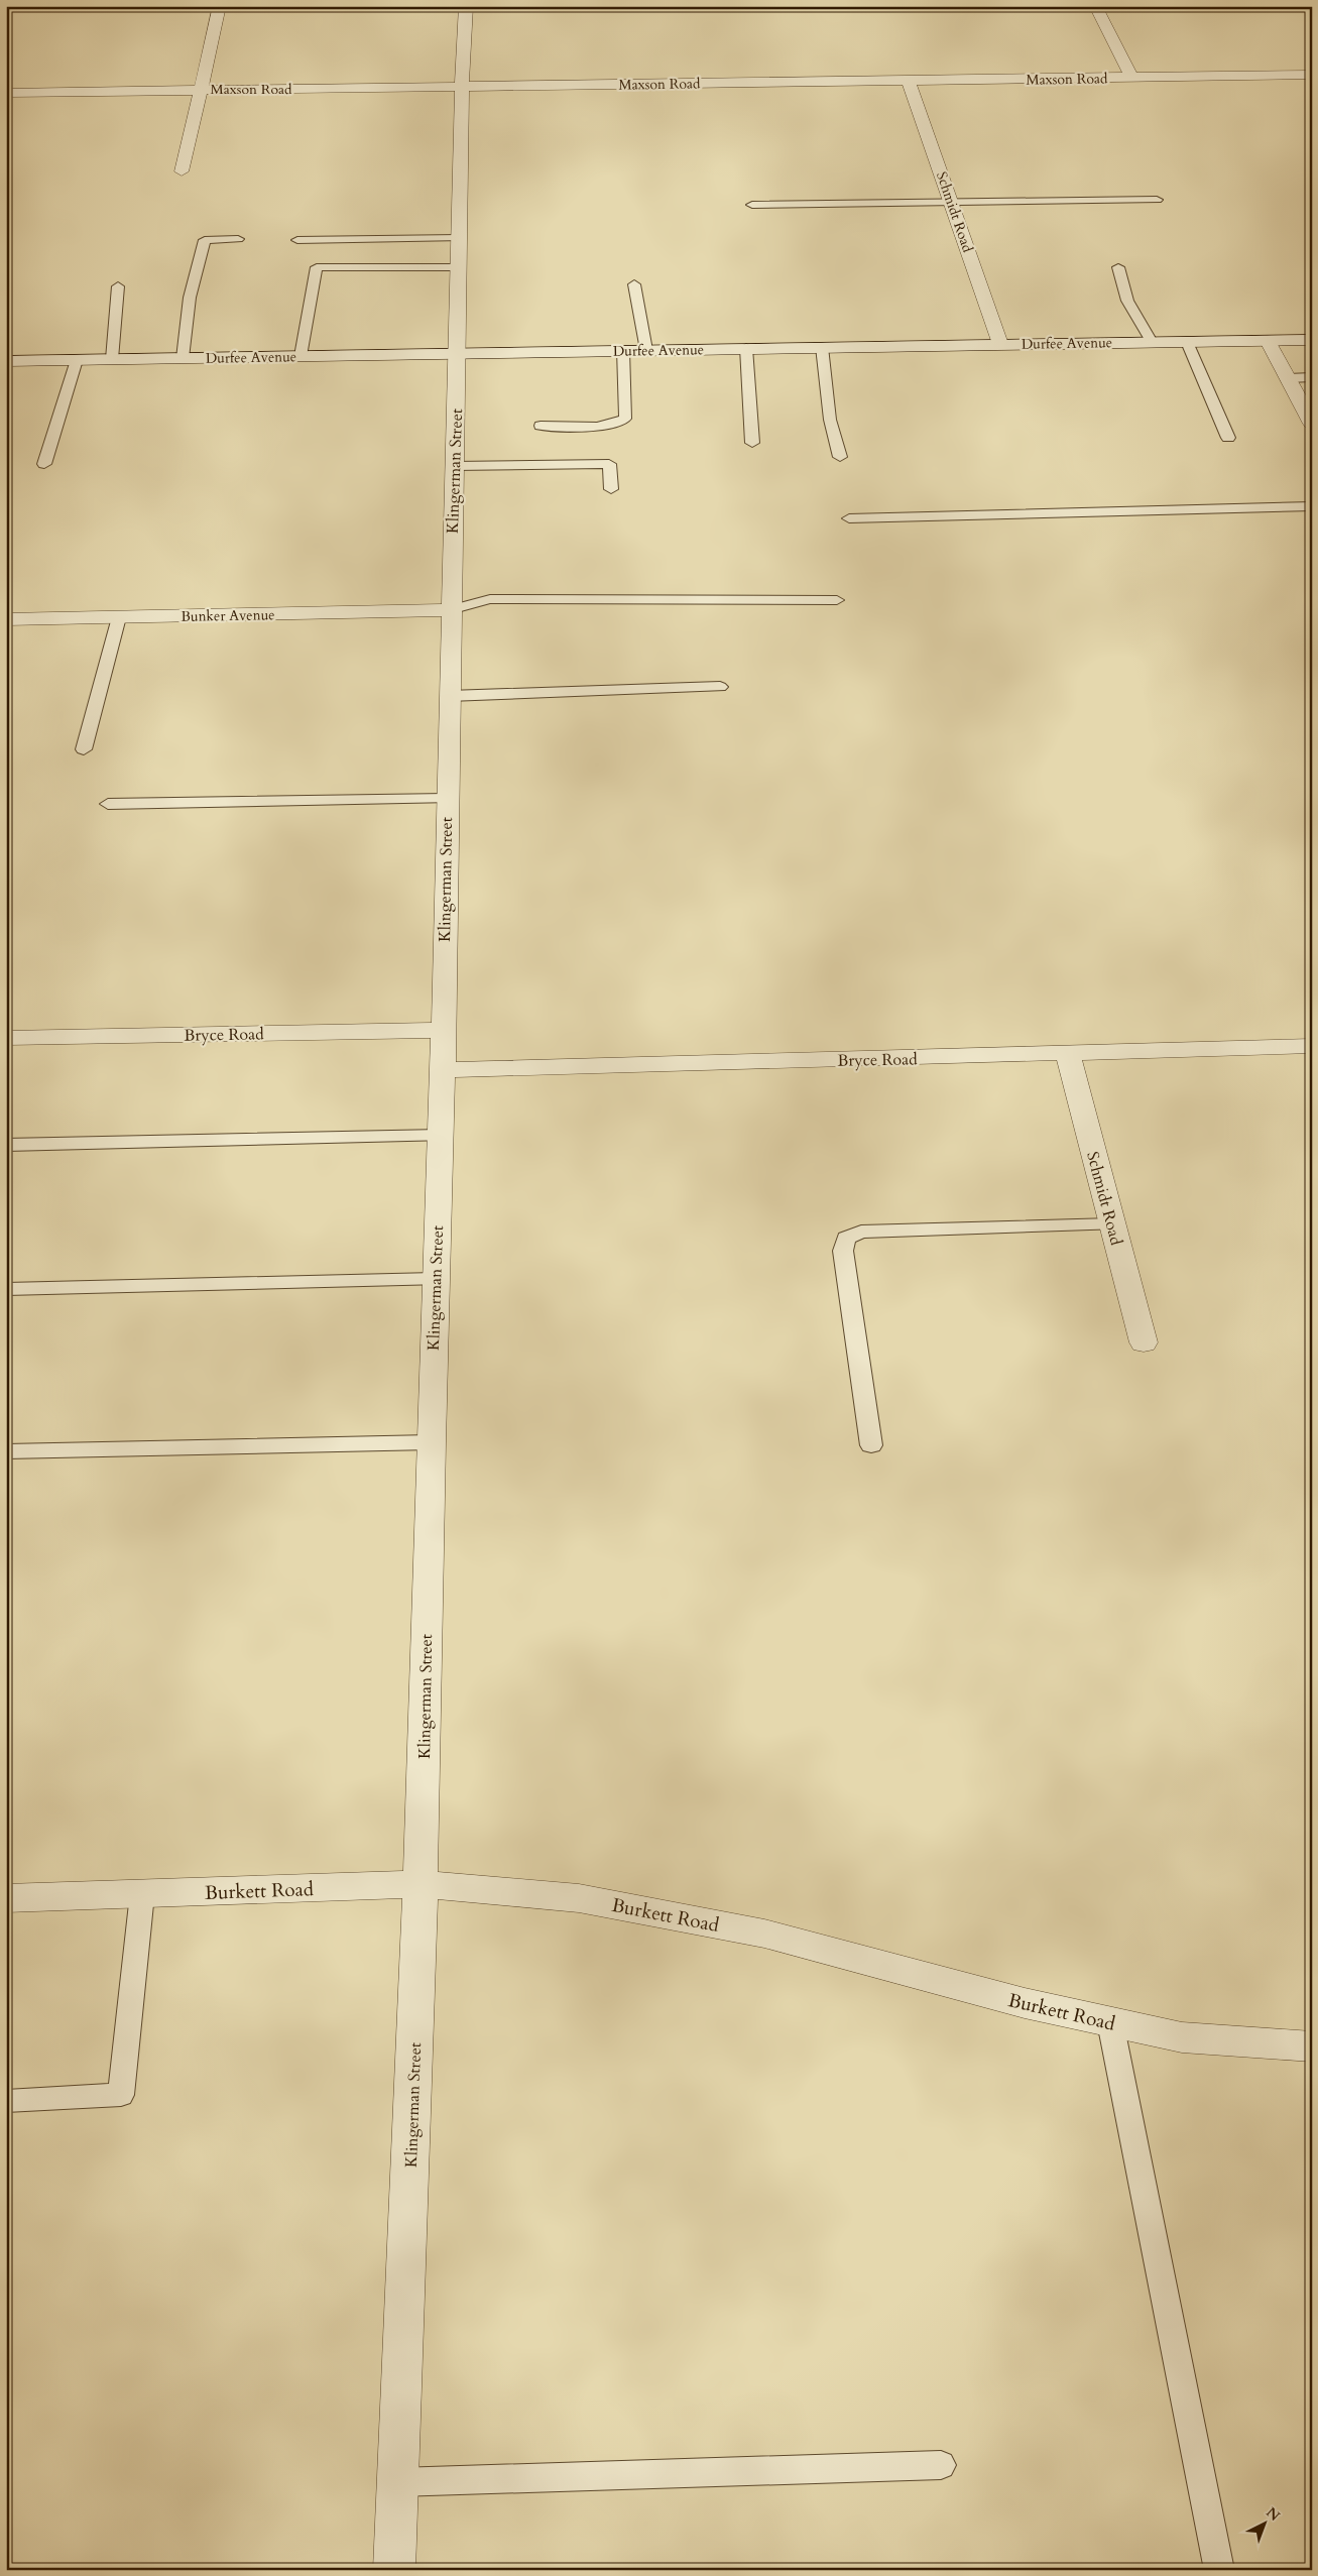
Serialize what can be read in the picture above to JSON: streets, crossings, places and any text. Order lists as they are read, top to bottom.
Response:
{
  "streets": {
    "street": [
      "Maxson Road",
      "Schmidt Road",
      "Durfee Avenue",
      "Klingerman Street",
      "Bunker Avenue",
      "Bryce Road",
      "Burkett Road"
    ]
  },
  "crossings": [
    ["Maxson Road", "Schmidt Road"],
    ["Maxson Road", "Klingerman Street"],
    ["Schmidt Road", "Durfee Avenue"],
    ["Schmidt Road", "Bryce Road"],
    ["Durfee Avenue", "Klingerman Street"],
    ["Klingerman Street", "Bunker Avenue"],
    ["Klingerman Street", "Bryce Road"],
    ["Klingerman Street", "Burkett Road"]
  ],
  "north": "top right"
}
